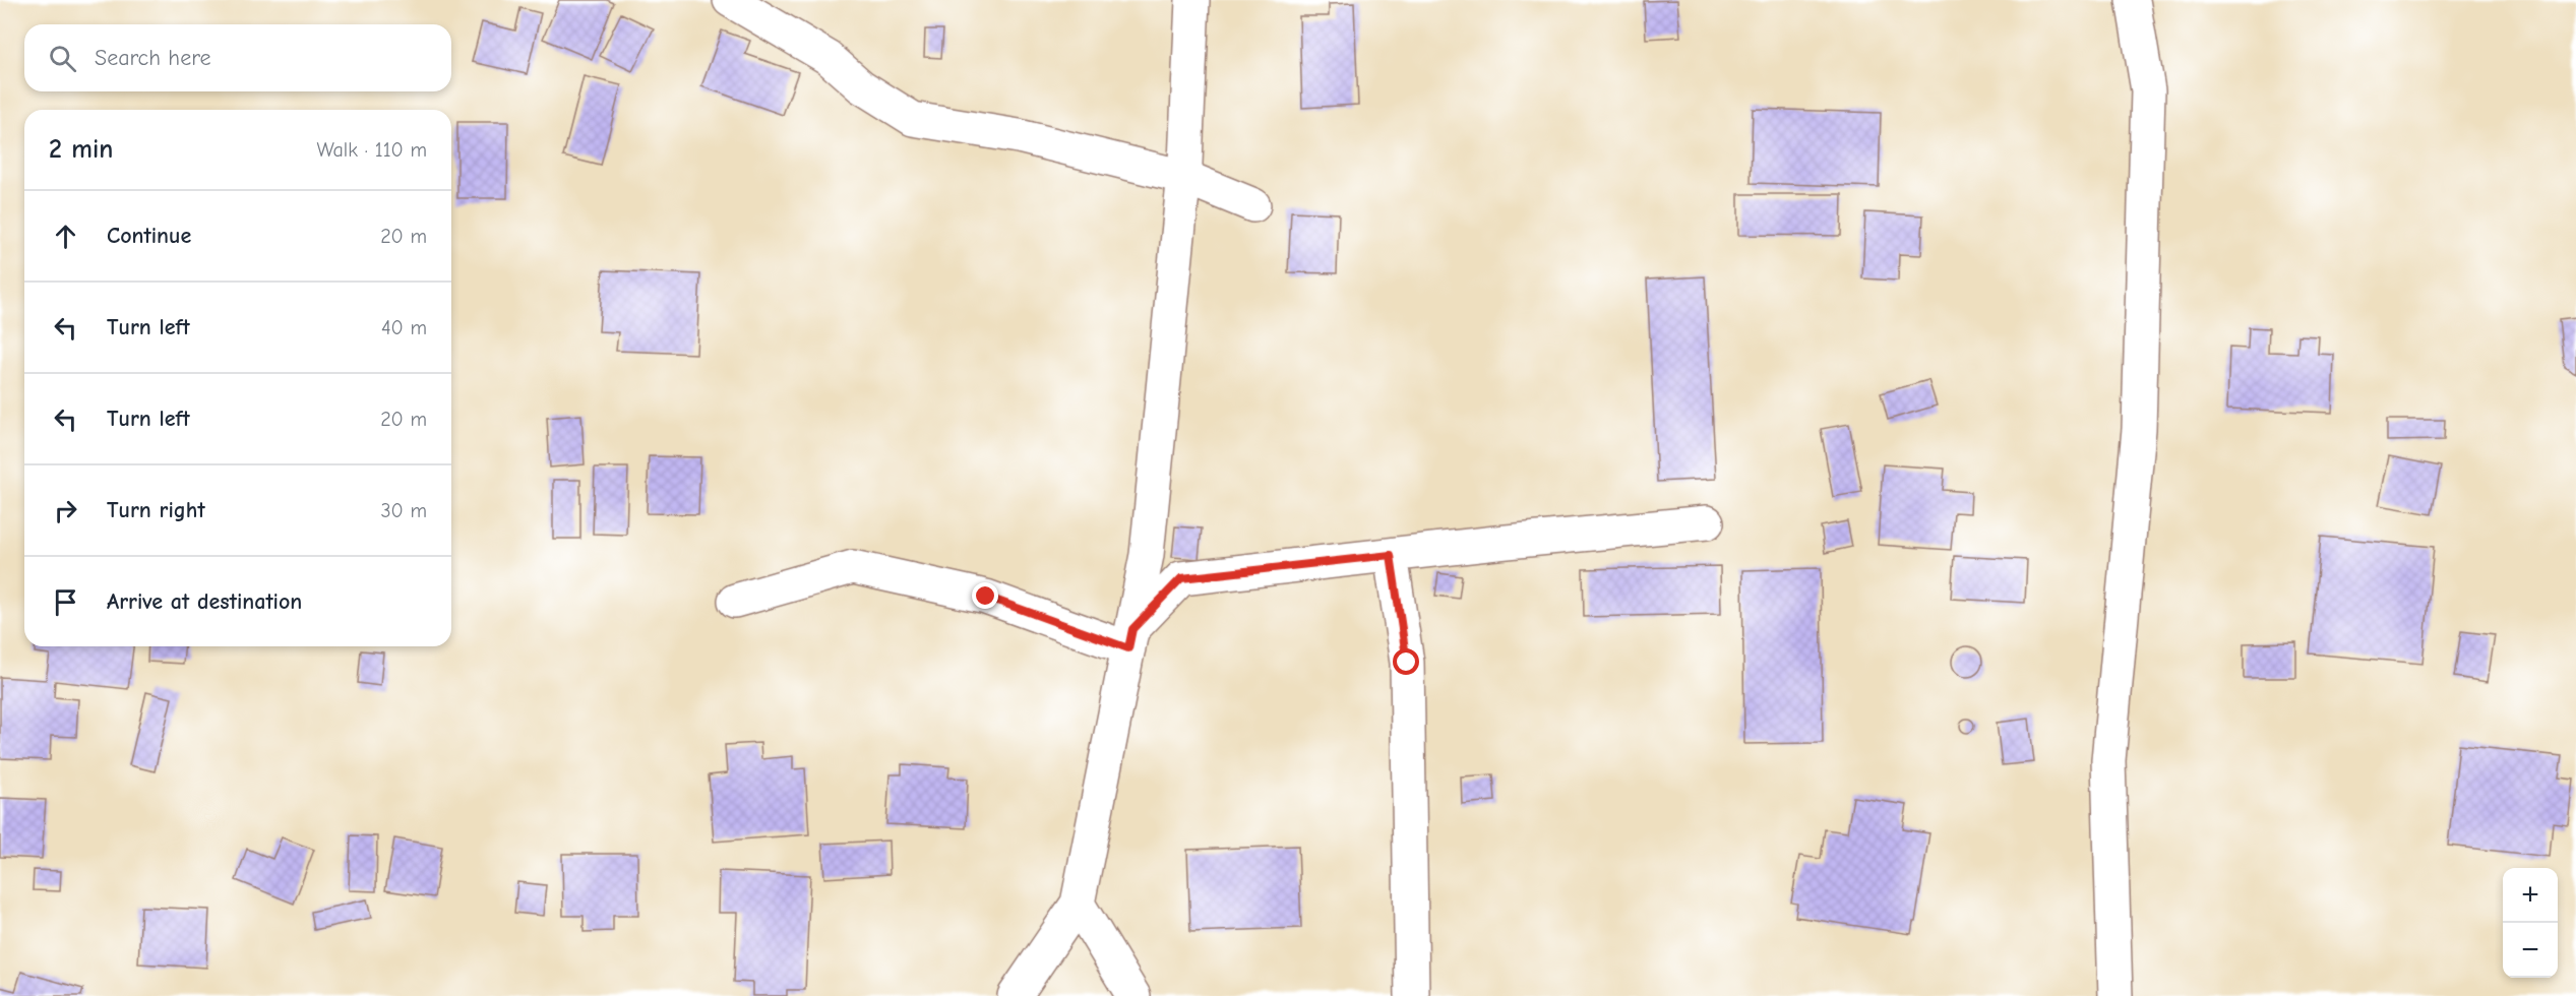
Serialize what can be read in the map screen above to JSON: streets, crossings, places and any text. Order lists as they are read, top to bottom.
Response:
{
  "page": {
    "search": "Search here",
    "heading": ["2 min", "Walk · 110 m"],
    "list": [
      ["Continue", "20 m"],
      ["Turn left", "40 m"],
      ["Turn left", "20 m"],
      ["Turn right", "30 m"],
      "Arrive at destination"
    ],
    "map_buttons": ["+", "−"]
  }
}
